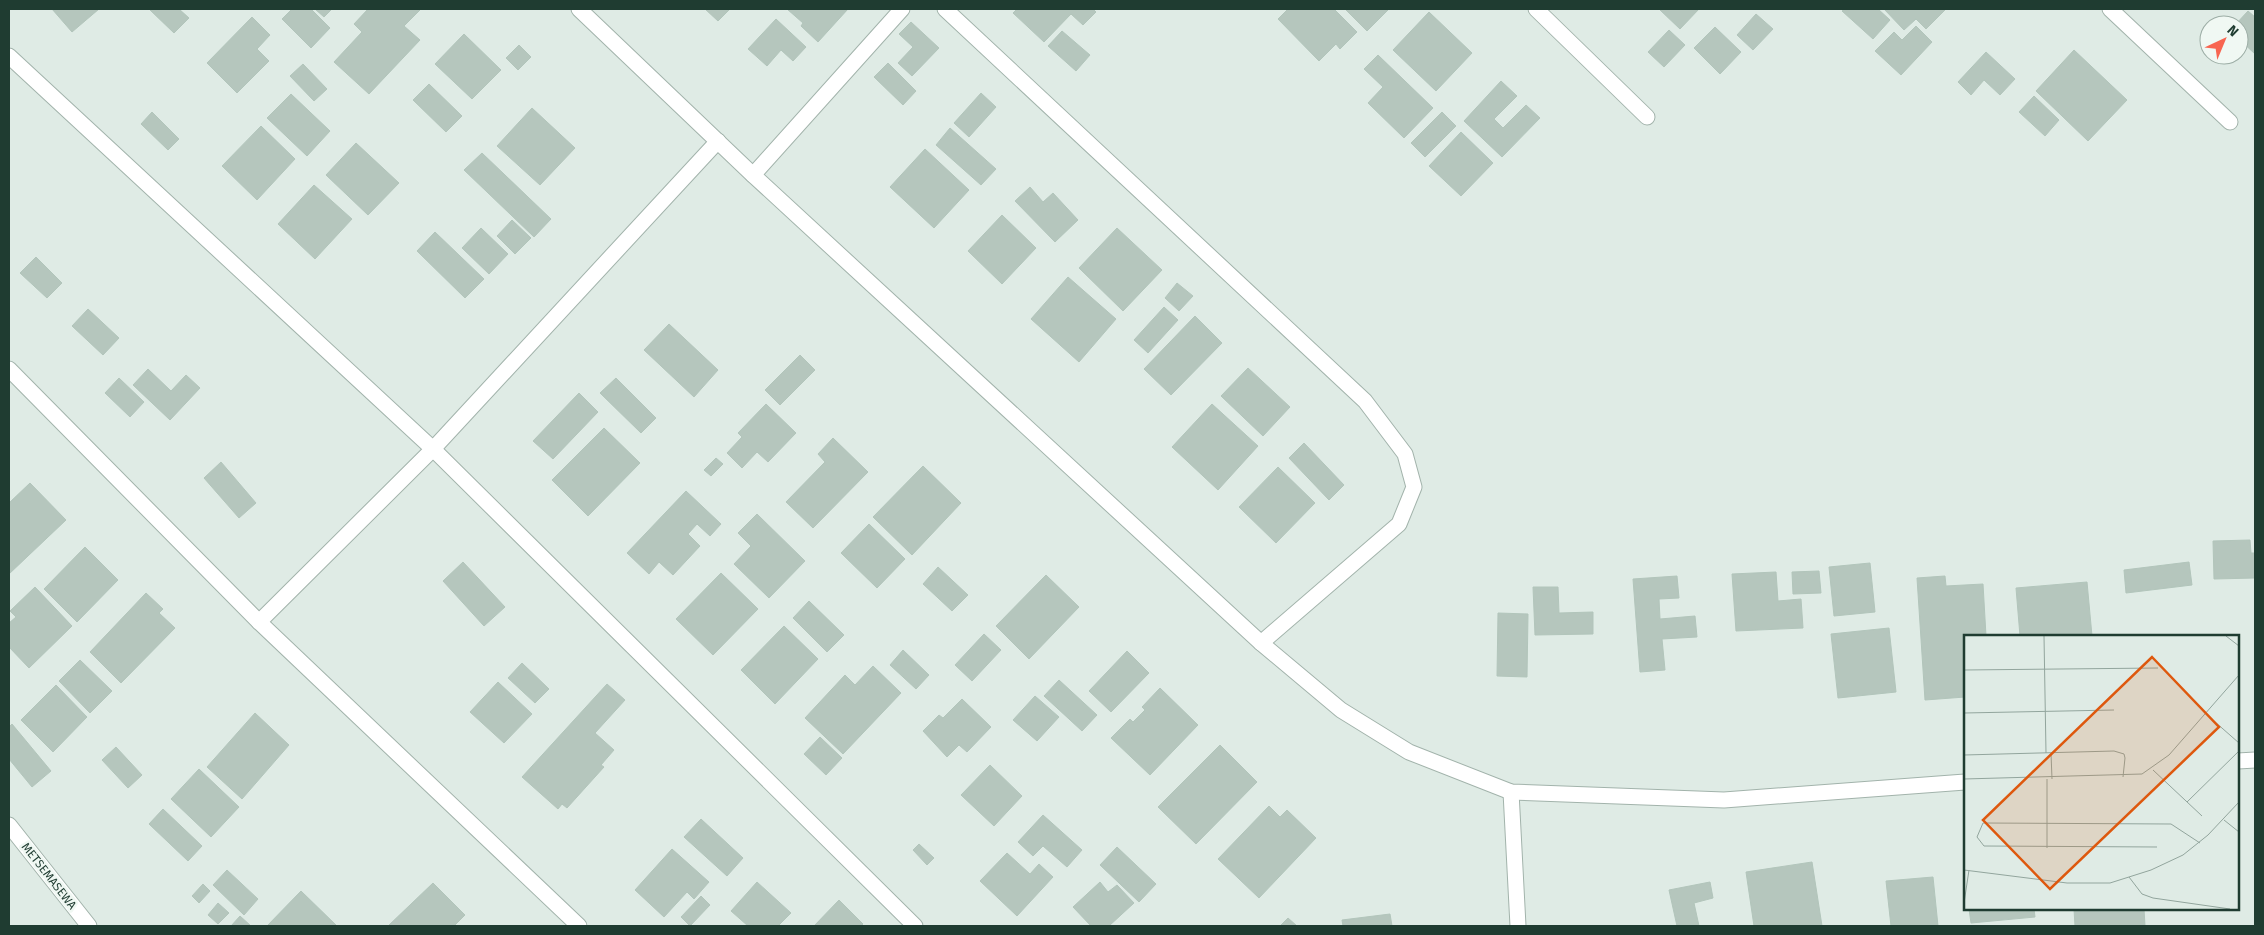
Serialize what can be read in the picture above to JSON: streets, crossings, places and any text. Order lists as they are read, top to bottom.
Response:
{
  "streets": {
    "street": ["METSEMASEWA"]
  },
  "north": "top right"
}
